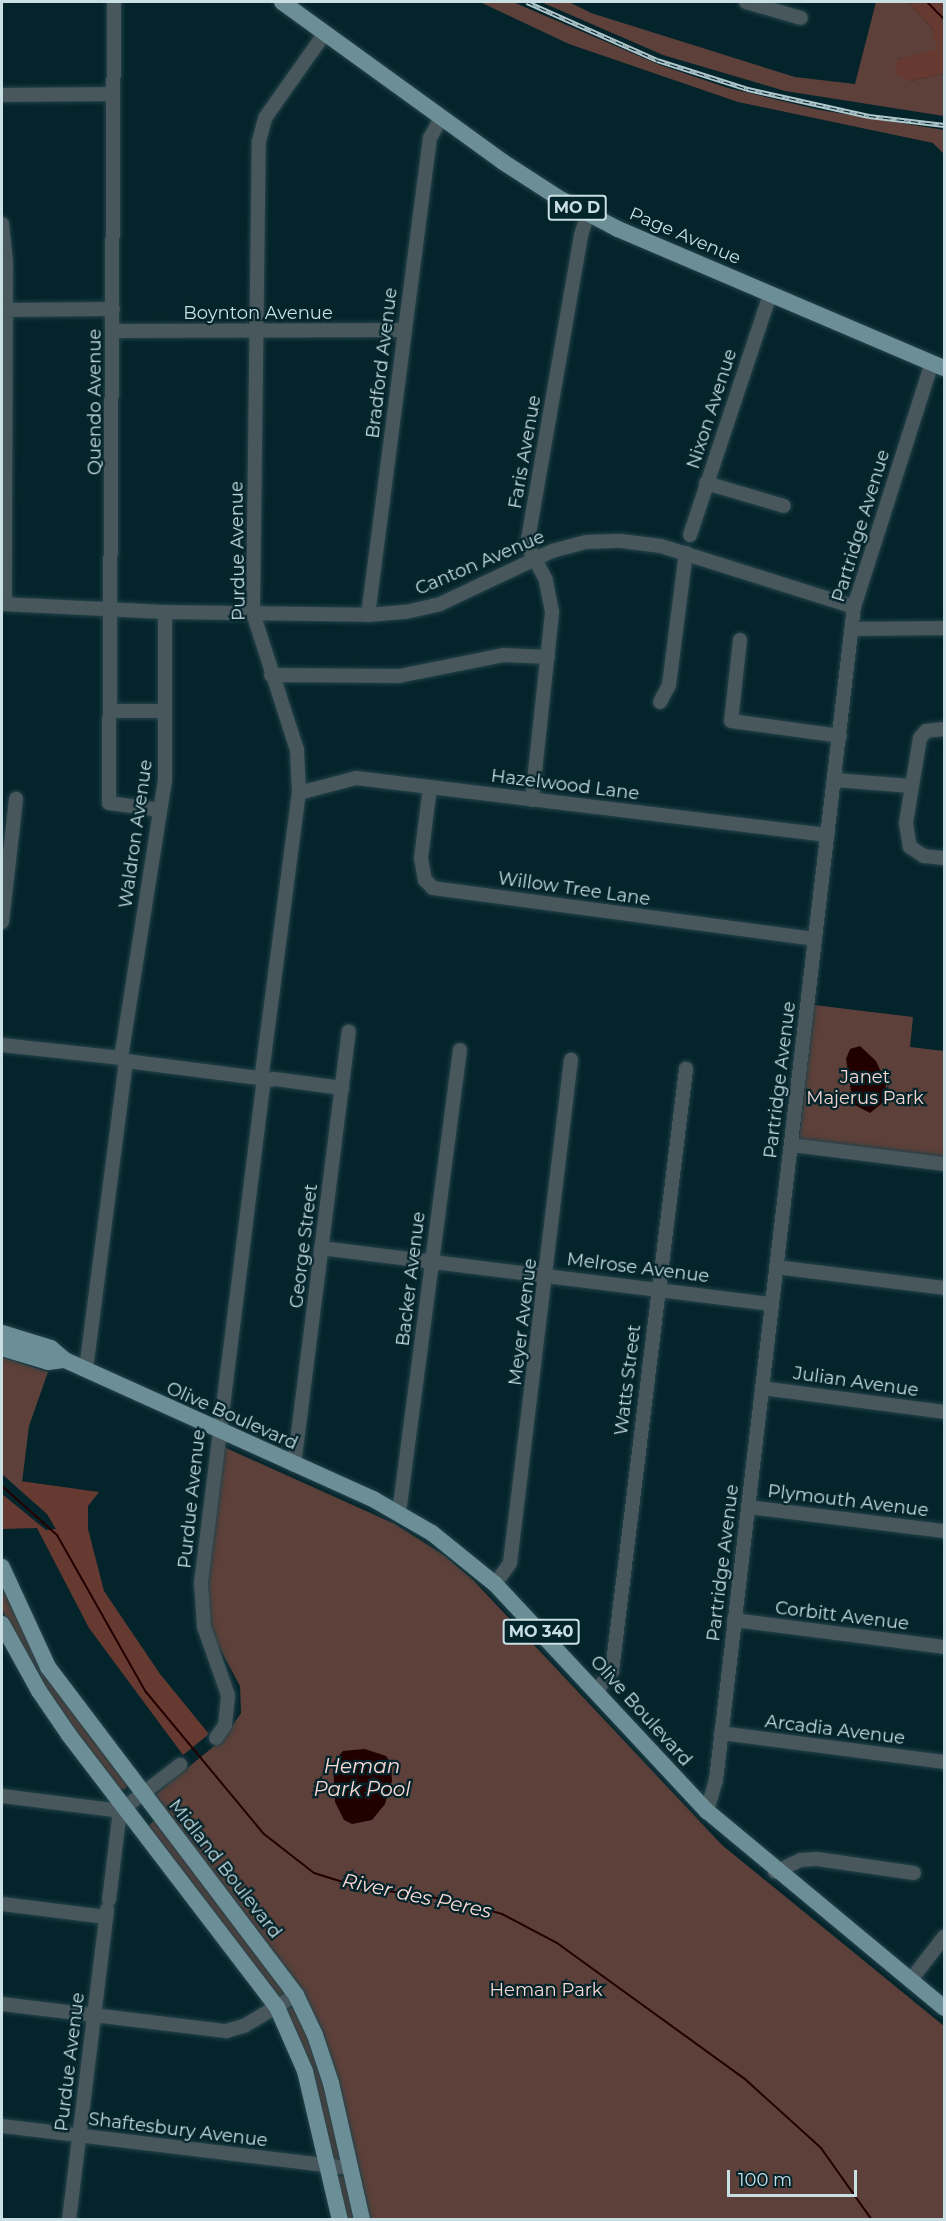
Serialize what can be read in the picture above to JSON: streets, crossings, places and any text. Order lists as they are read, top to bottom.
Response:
{
  "streets": {
    "main road": [
      "MO D",
      "Page Avenue",
      "Olive Boulevard",
      "MO 340",
      "Midland Boulevard"
    ],
    "street": [
      "Boynton Avenue",
      "Bradford Avenue",
      "Quendo Avenue",
      "Nixon Avenue",
      "Faris Avenue",
      "Partridge Avenue",
      "Purdue Avenue",
      "Canton Avenue",
      "Hazelwood Lane",
      "Waldron Avenue",
      "Willow Tree Lane",
      "George Street",
      "Melrose Avenue",
      "Backer Avenue",
      "Meyer Avenue",
      "Watts Street",
      "Julian Avenue",
      "Plymouth Avenue",
      "Corbitt Avenue",
      "Arcadia Avenue",
      "Shaftesbury Avenue"
    ]
  },
  "crossings": [
    ["Page Avenue", "Bradford Avenue"],
    ["Page Avenue", "Nixon Avenue"],
    ["Page Avenue", "Faris Avenue"],
    ["Page Avenue", "Partridge Avenue"],
    ["Page Avenue", "Purdue Avenue"],
    ["Boynton Avenue", "Bradford Avenue"],
    ["Boynton Avenue", "Quendo Avenue"],
    ["Boynton Avenue", "Purdue Avenue"],
    ["Bradford Avenue", "Canton Avenue"],
    ["Quendo Avenue", "Canton Avenue"],
    ["Quendo Avenue", "Waldron Avenue"],
    ["Faris Avenue", "Canton Avenue"],
    ["Faris Avenue", "Hazelwood Lane"],
    ["Partridge Avenue", "Canton Avenue"],
    ["Partridge Avenue", "Hazelwood Lane"],
    ["Partridge Avenue", "Willow Tree Lane"],
    ["Partridge Avenue", "Melrose Avenue"],
    ["Partridge Avenue", "Julian Avenue"],
    ["Partridge Avenue", "Olive Boulevard"],
    ["Partridge Avenue", "Plymouth Avenue"],
    ["Partridge Avenue", "Corbitt Avenue"],
    ["Partridge Avenue", "Arcadia Avenue"],
    ["Purdue Avenue", "Canton Avenue"],
    ["Purdue Avenue", "Hazelwood Lane"],
    ["Purdue Avenue", "Olive Boulevard"],
    ["Purdue Avenue", "Shaftesbury Avenue"],
    ["Canton Avenue", "Waldron Avenue"],
    ["Hazelwood Lane", "Willow Tree Lane"],
    ["Waldron Avenue", "Olive Boulevard"],
    ["George Street", "Melrose Avenue"],
    ["George Street", "Olive Boulevard"],
    ["Melrose Avenue", "Backer Avenue"],
    ["Melrose Avenue", "Meyer Avenue"],
    ["Melrose Avenue", "Watts Street"],
    ["Backer Avenue", "Olive Boulevard"],
    ["Meyer Avenue", "Olive Boulevard"],
    ["Watts Street", "Olive Boulevard"],
    ["Midland Boulevard", "Shaftesbury Avenue"]
  ],
  "water": ["Heman Park Pool", "River des Peres"],
  "parks": ["Janet Majerus Park", "Heman Park"],
  "scale_bar": "100 m"
}
